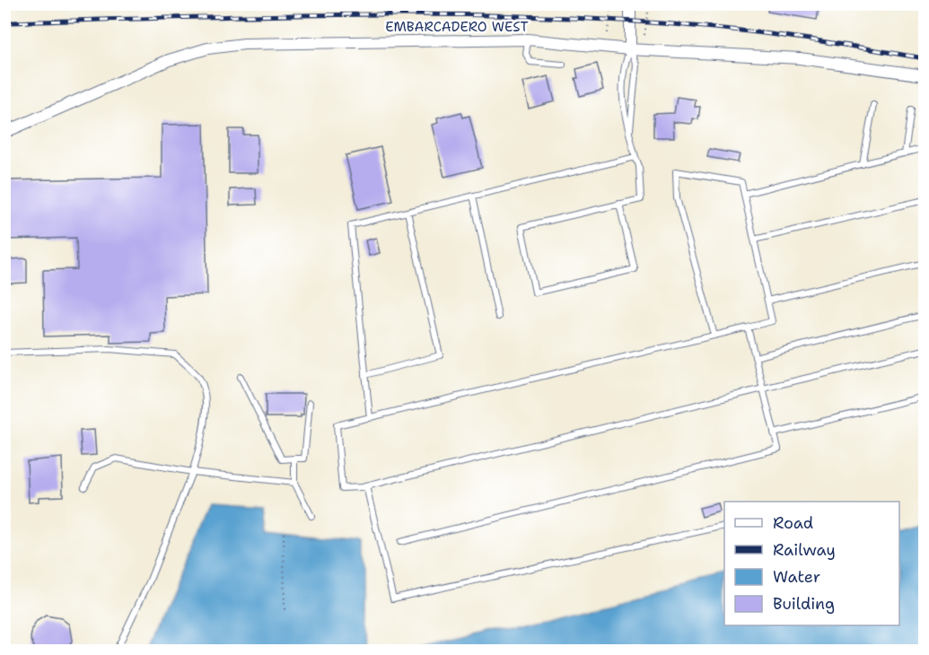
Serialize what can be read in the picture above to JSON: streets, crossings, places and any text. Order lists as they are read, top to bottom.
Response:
{
  "streets": {
    "street": ["EMBARCADERO WEST"]
  },
  "legend": [
    "Road",
    "Railway",
    "Water",
    "Building"
  ]
}
